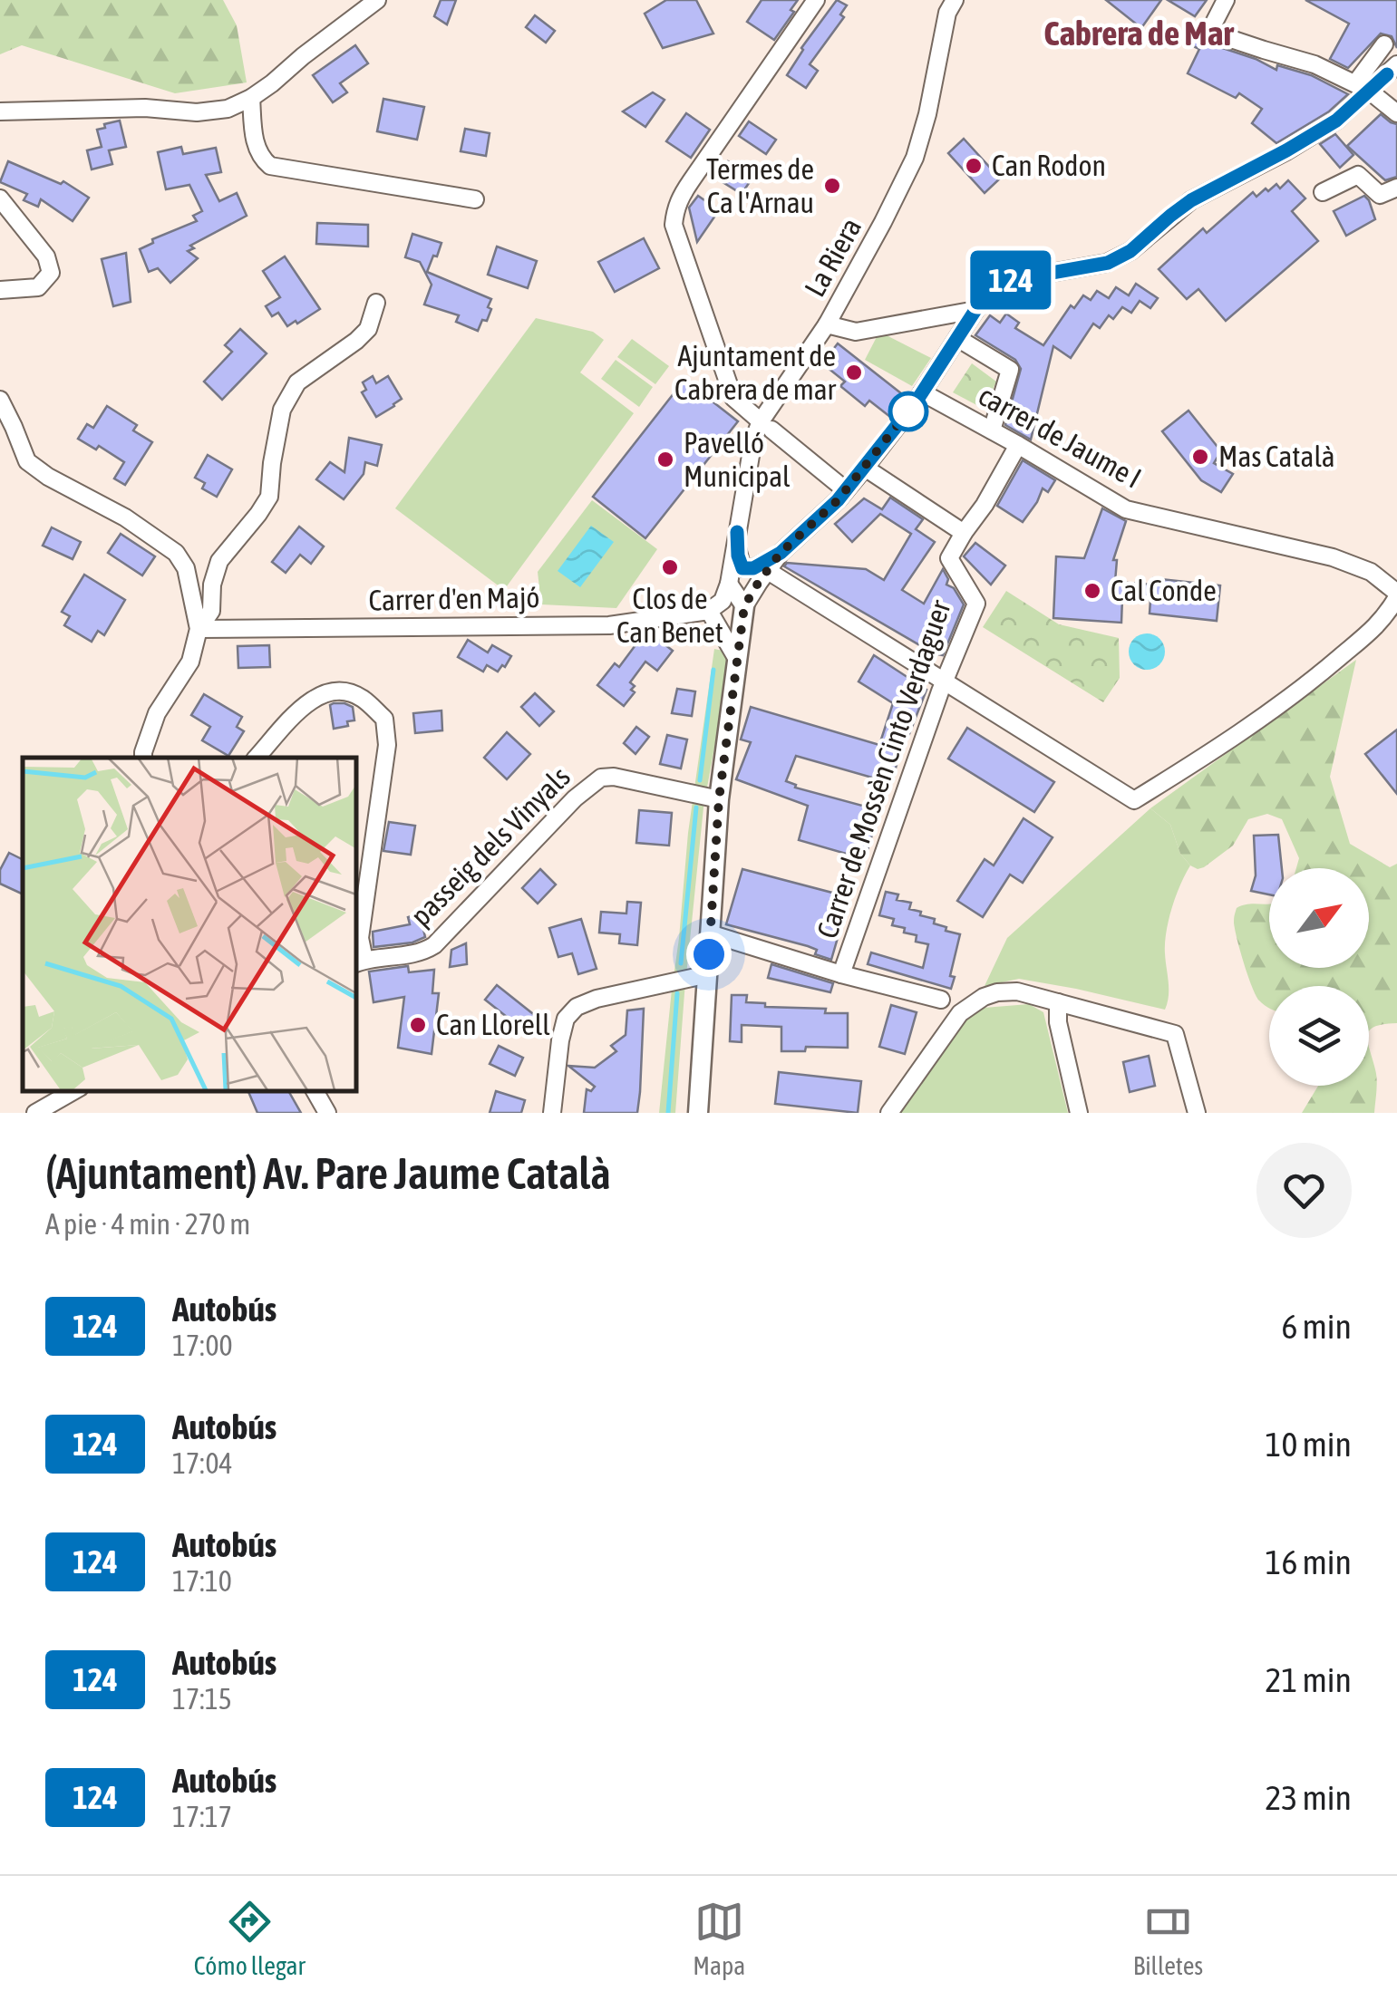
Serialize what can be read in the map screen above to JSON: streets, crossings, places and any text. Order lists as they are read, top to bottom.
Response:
{
  "streets": {
    "street": [
      "La Riera",
      "carrer de Jaume I",
      "Carrer d'en Majó",
      "Carrer de Mossèn Cinto Verdaguer",
      "passeig dels Vinyals"
    ]
  },
  "crossings": [
    ["carrer de Jaume I", "Carrer de Mossèn Cinto Verdaguer"]
  ],
  "districts": ["Cabrera de Mar"],
  "places": [
    "Can Rodon",
    "Termes de Ca l'Arnau",
    "Ajuntament de Cabrera de mar",
    "Mas Català",
    "Pavelló Municipal",
    "Clos de Can Benet",
    "Cal Conde",
    "Can Llorell"
  ],
  "lines": ["bus line 124"],
  "north": "top right",
  "page": {
    "on_map": "124",
    "heading": ["(Ajuntament) Av. Pare Jaume Català", "A pie · 4 min · 270 m"],
    "list": [
      {
        "mark": "124",
        "name": "Autobús",
        "note": "17:00",
        "value": "6 min"
      },
      {
        "mark": "124",
        "name": "Autobús",
        "note": "17:04",
        "value": "10 min"
      },
      {
        "mark": "124",
        "name": "Autobús",
        "note": "17:10",
        "value": "16 min"
      },
      {
        "mark": "124",
        "name": "Autobús",
        "note": "17:15",
        "value": "21 min"
      },
      {
        "mark": "124",
        "name": "Autobús",
        "note": "17:17",
        "value": "23 min"
      }
    ],
    "tabs": ["Cómo llegar", "Mapa", "Billetes"]
  }
}
